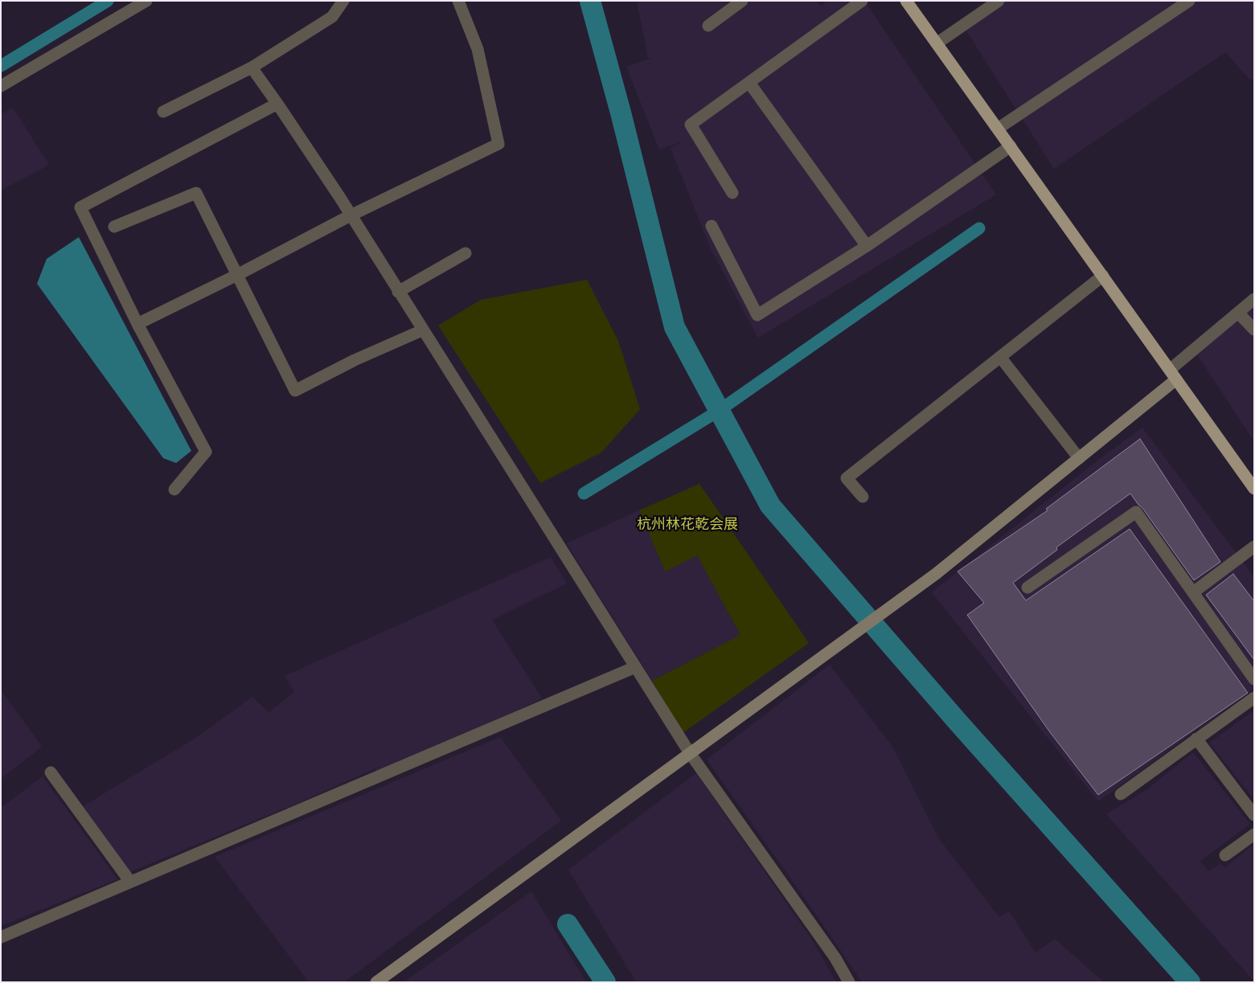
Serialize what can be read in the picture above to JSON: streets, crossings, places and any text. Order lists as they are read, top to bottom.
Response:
{
  "parks": ["杭州林花乾会展"]
}
